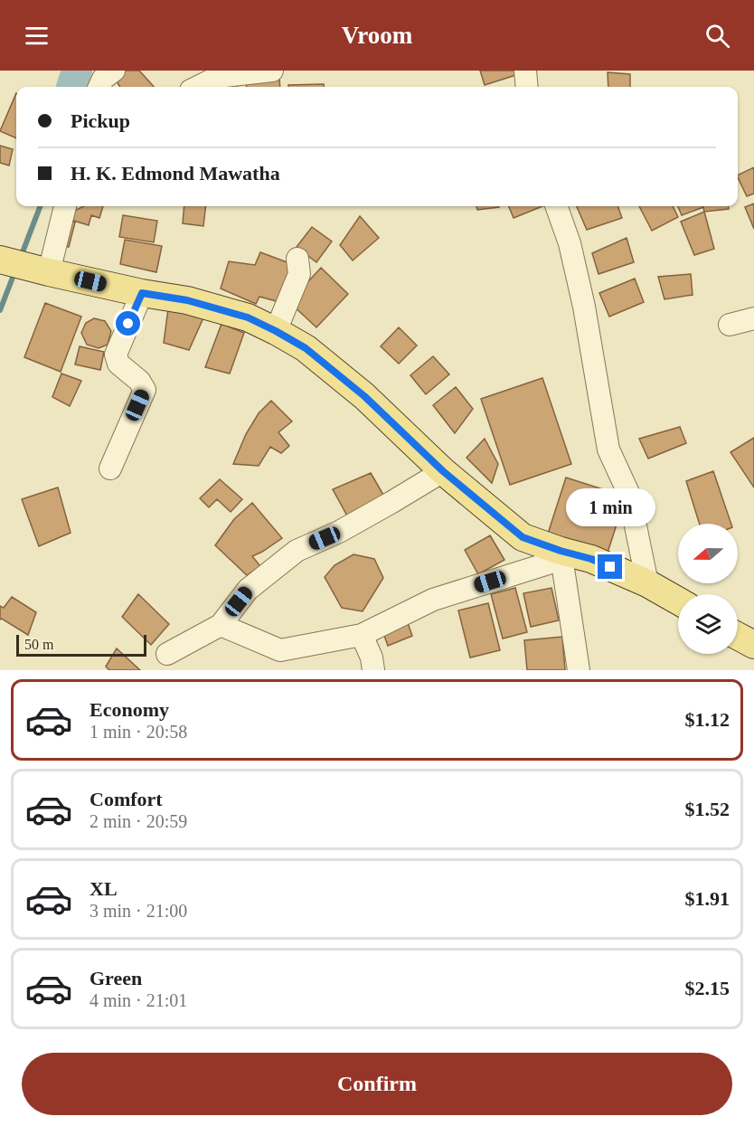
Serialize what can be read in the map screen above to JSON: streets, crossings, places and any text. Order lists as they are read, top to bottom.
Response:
{
  "scale_bar": "50 m",
  "north": "left",
  "page": {
    "header": "Vroom",
    "banner": ["Pickup", "H. K. Edmond Mawatha"],
    "bubble": "1 min",
    "scale": "50 m",
    "list": [
      {
        "name": "Economy",
        "note": "1 min · 20:58",
        "value": "$1.12"
      },
      {
        "name": "Comfort",
        "note": "2 min · 20:59",
        "value": "$1.52"
      },
      {
        "name": "XL",
        "note": "3 min · 21:00",
        "value": "$1.91"
      },
      {
        "name": "Green",
        "note": "4 min · 21:01",
        "value": "$2.15"
      }
    ],
    "buttons": "Confirm"
  }
}
